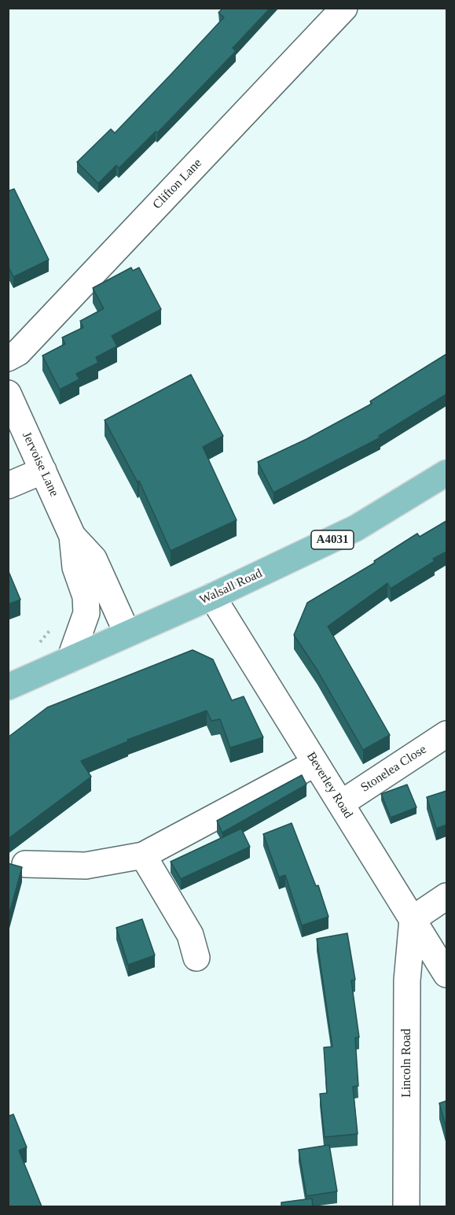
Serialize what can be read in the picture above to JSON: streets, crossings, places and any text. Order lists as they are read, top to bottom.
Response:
{
  "streets": {
    "main road": ["A4031", "Walsall Road"],
    "street": [
      "Clifton Lane",
      "Jervoise Lane",
      "Stonelea Close",
      "Beverley Road",
      "Lincoln Road"
    ]
  },
  "crossings": [
    ["Jervoise Lane", "Walsall Road"],
    ["Walsall Road", "Beverley Road"],
    ["Stonelea Close", "Beverley Road"],
    ["Beverley Road", "Lincoln Road"]
  ]
}
